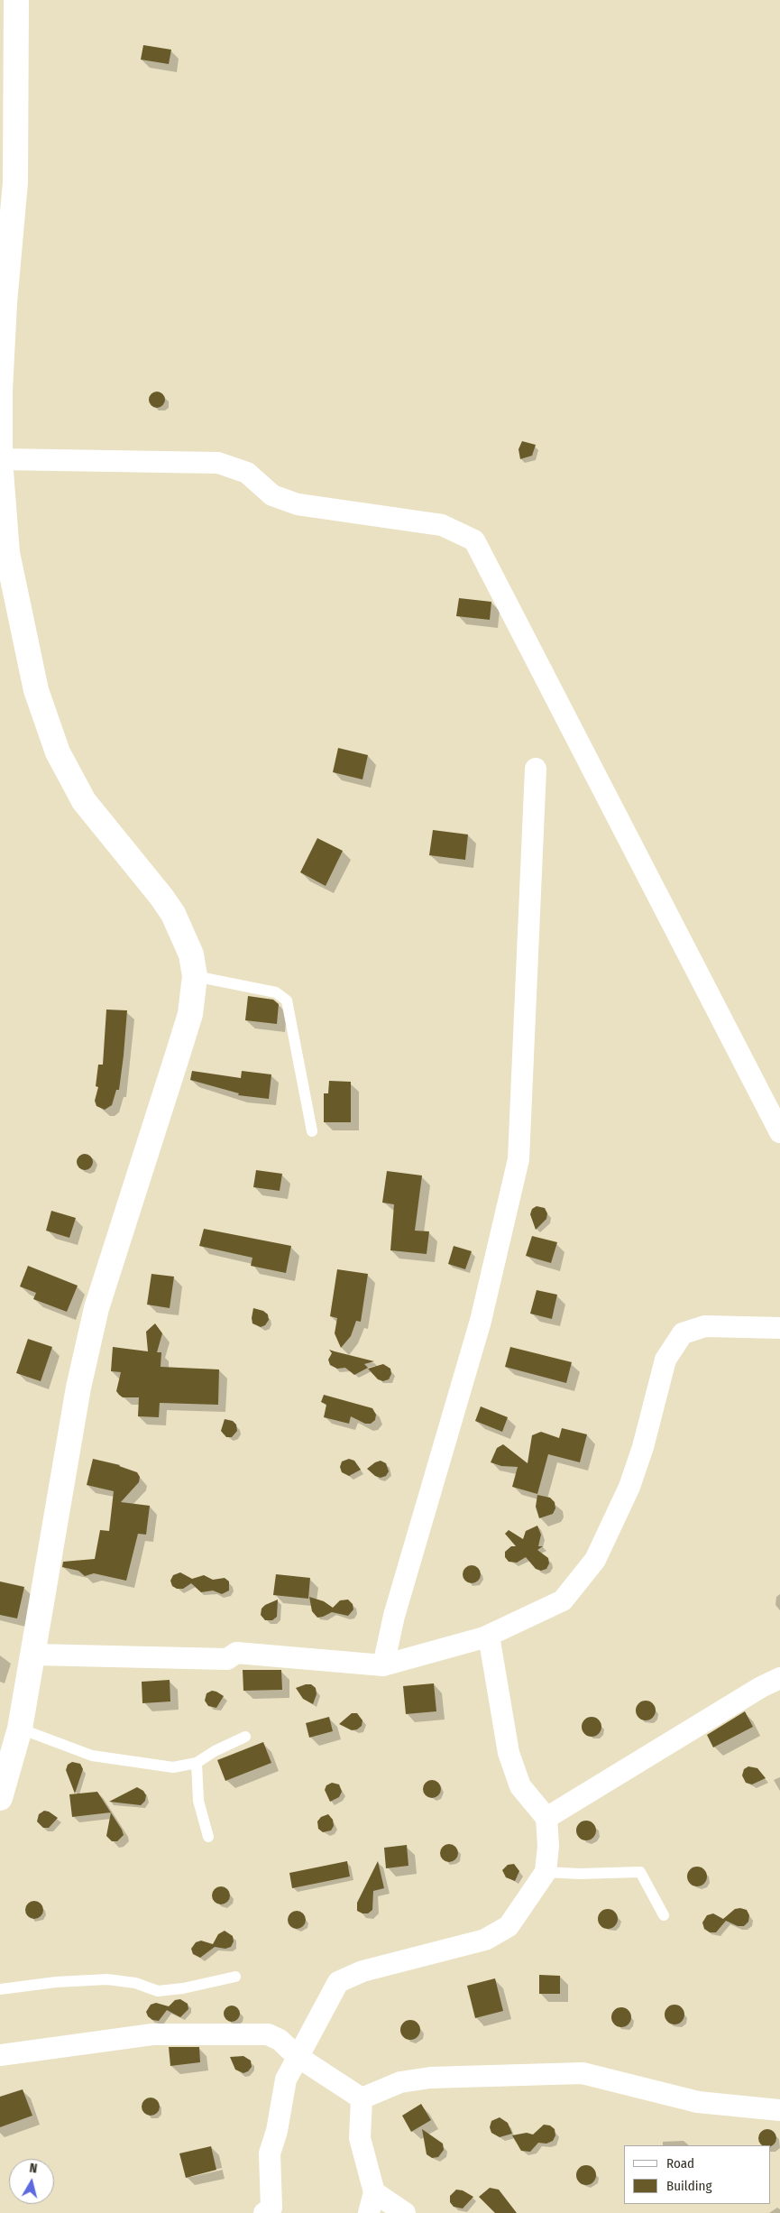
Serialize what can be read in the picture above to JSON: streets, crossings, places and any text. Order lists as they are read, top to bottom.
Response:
{
  "legend": ["Road", "Building"],
  "north": "top"
}
